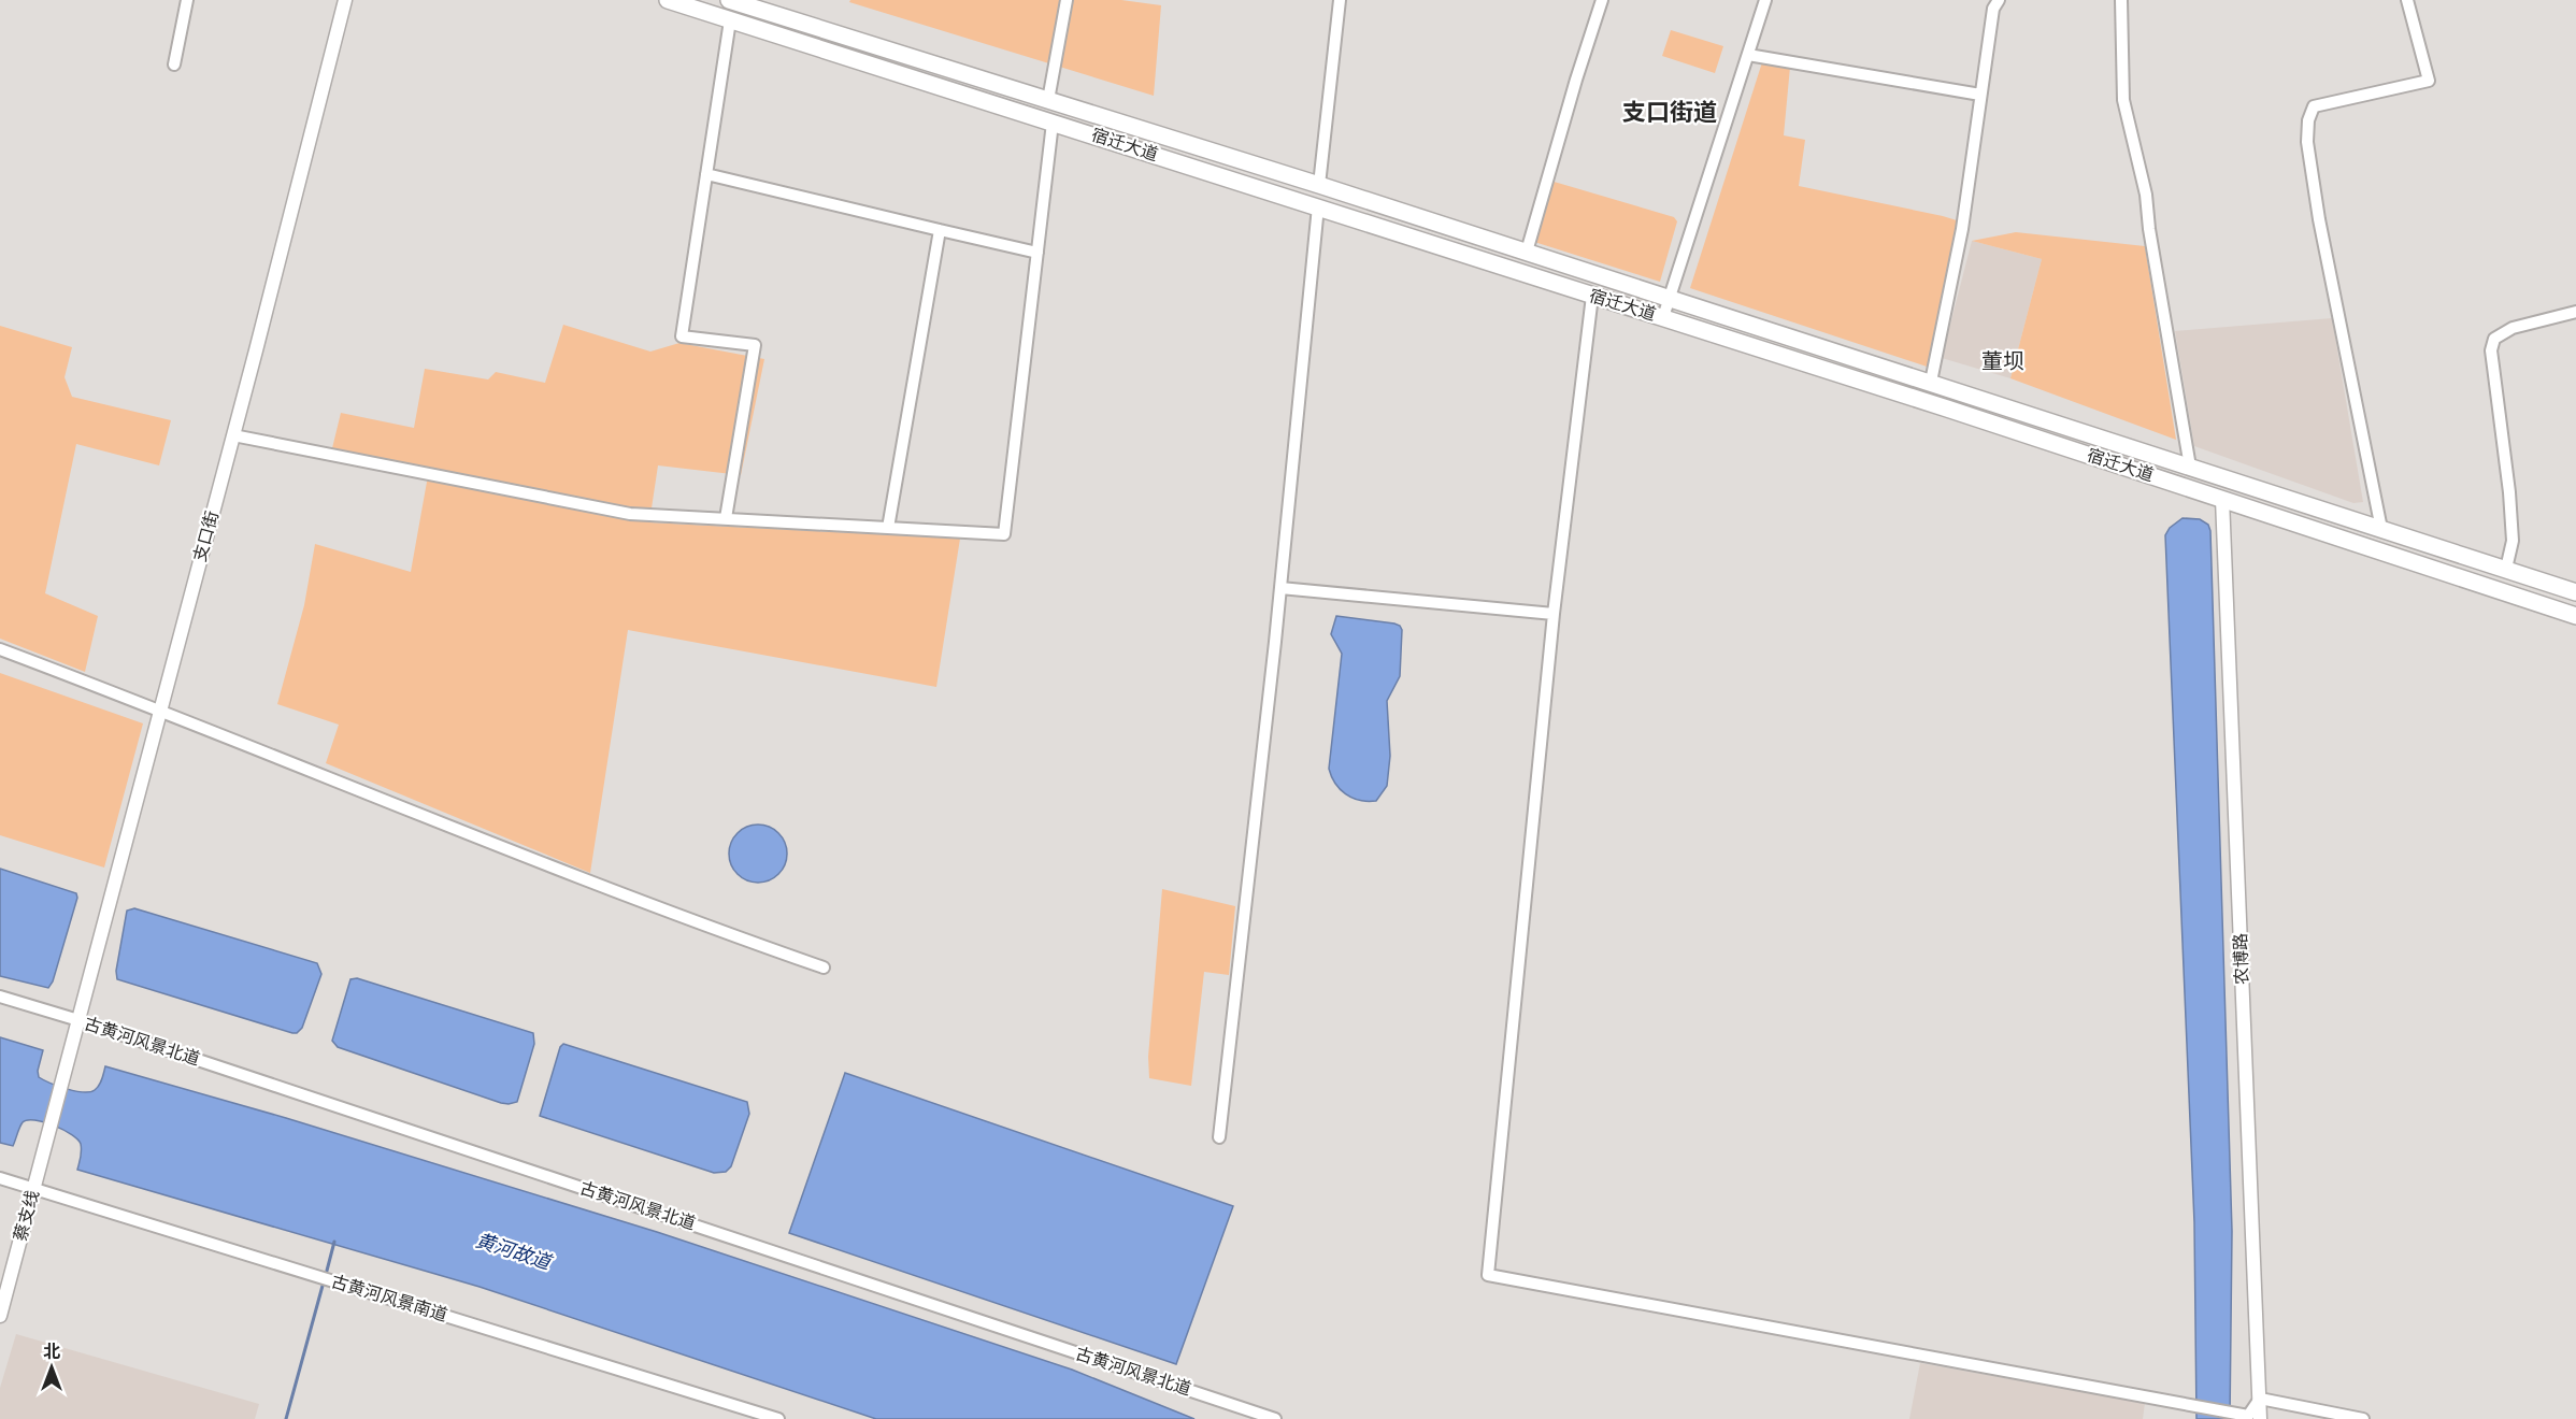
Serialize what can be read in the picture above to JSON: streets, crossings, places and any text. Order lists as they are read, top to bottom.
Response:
{
  "streets": {
    "main road": ["宿迁大道"],
    "street": [
      "支口街",
      "农博路",
      "古黄河风景北道",
      "蔡支线",
      "古黄河风景南道"
    ]
  },
  "crossings": [
    ["宿迁大道", "农博路"],
    ["支口街", "古黄河风景北道"],
    ["支口街", "蔡支线"],
    ["蔡支线", "古黄河风景南道"]
  ],
  "districts": ["支口街道", "董坝"],
  "water": ["黄河故道"],
  "north": "top"
}
